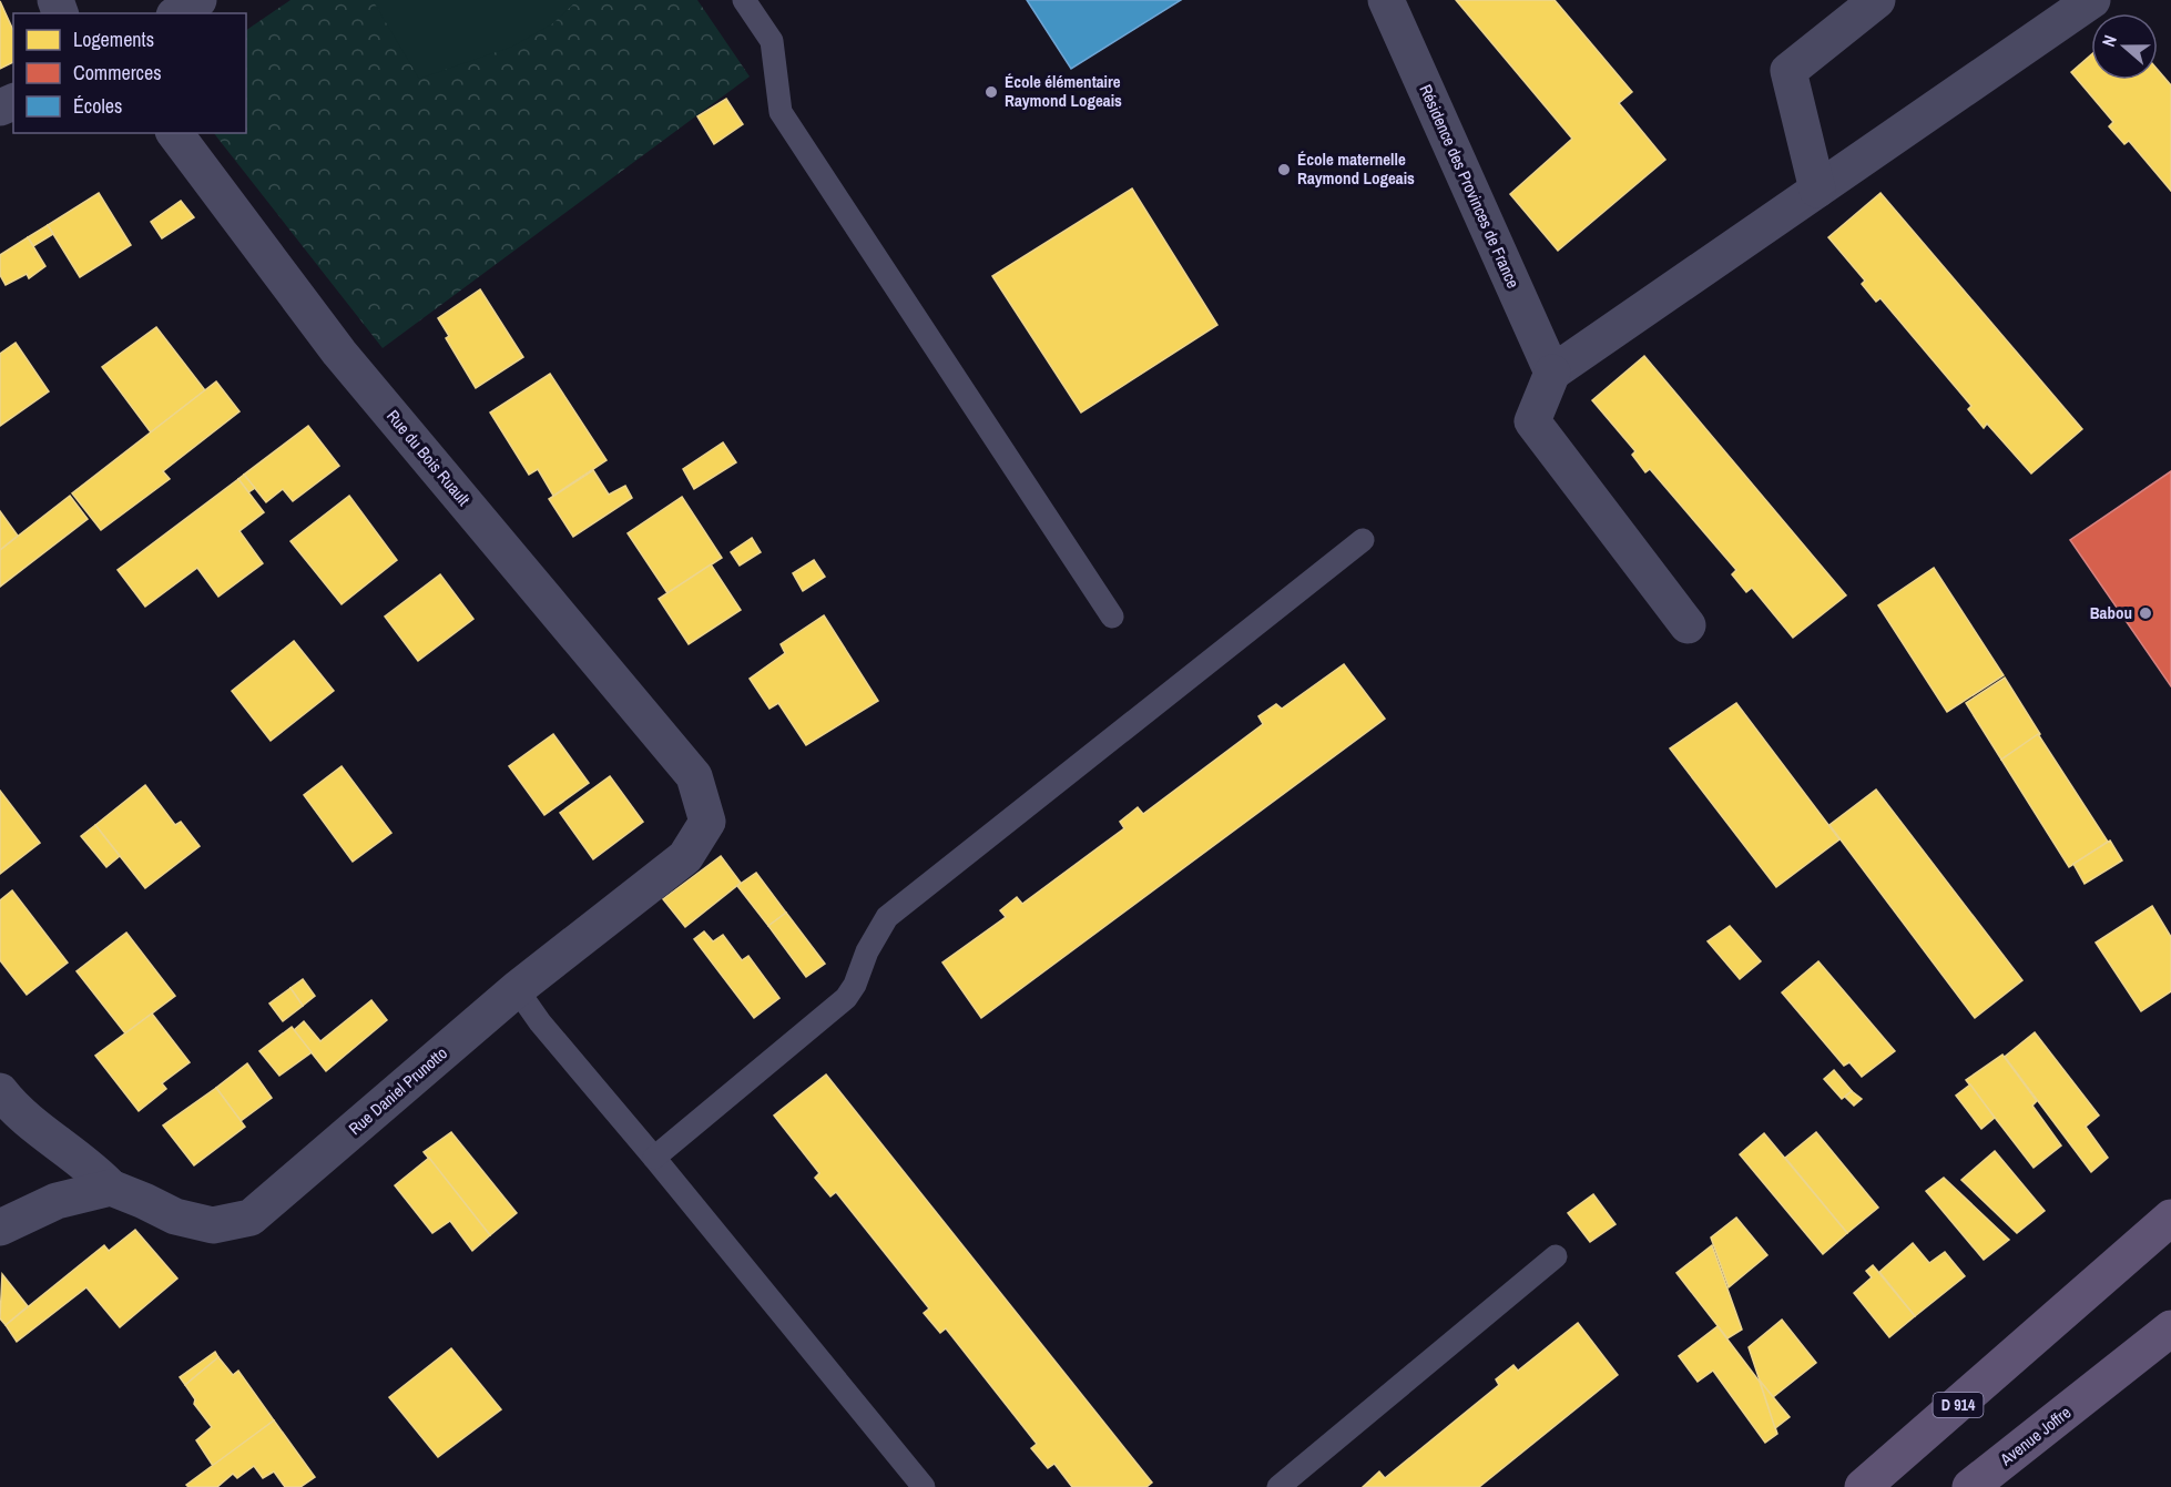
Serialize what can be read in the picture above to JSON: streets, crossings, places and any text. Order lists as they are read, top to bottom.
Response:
{
  "streets": {
    "main road": ["D 914", "Avenue Joffre"],
    "street": ["Résidence des Provinces de France", "Rue du Bois Ruault", "Rue Daniel Prunotto"]
  },
  "crossings": [
    ["Rue du Bois Ruault", "Rue Daniel Prunotto"]
  ],
  "places": ["École élémentaire Raymond Logeais", "École maternelle Raymond Logeais", "Babou"],
  "legend": ["Logements", "Commerces", "Écoles"],
  "north": "left"
}
